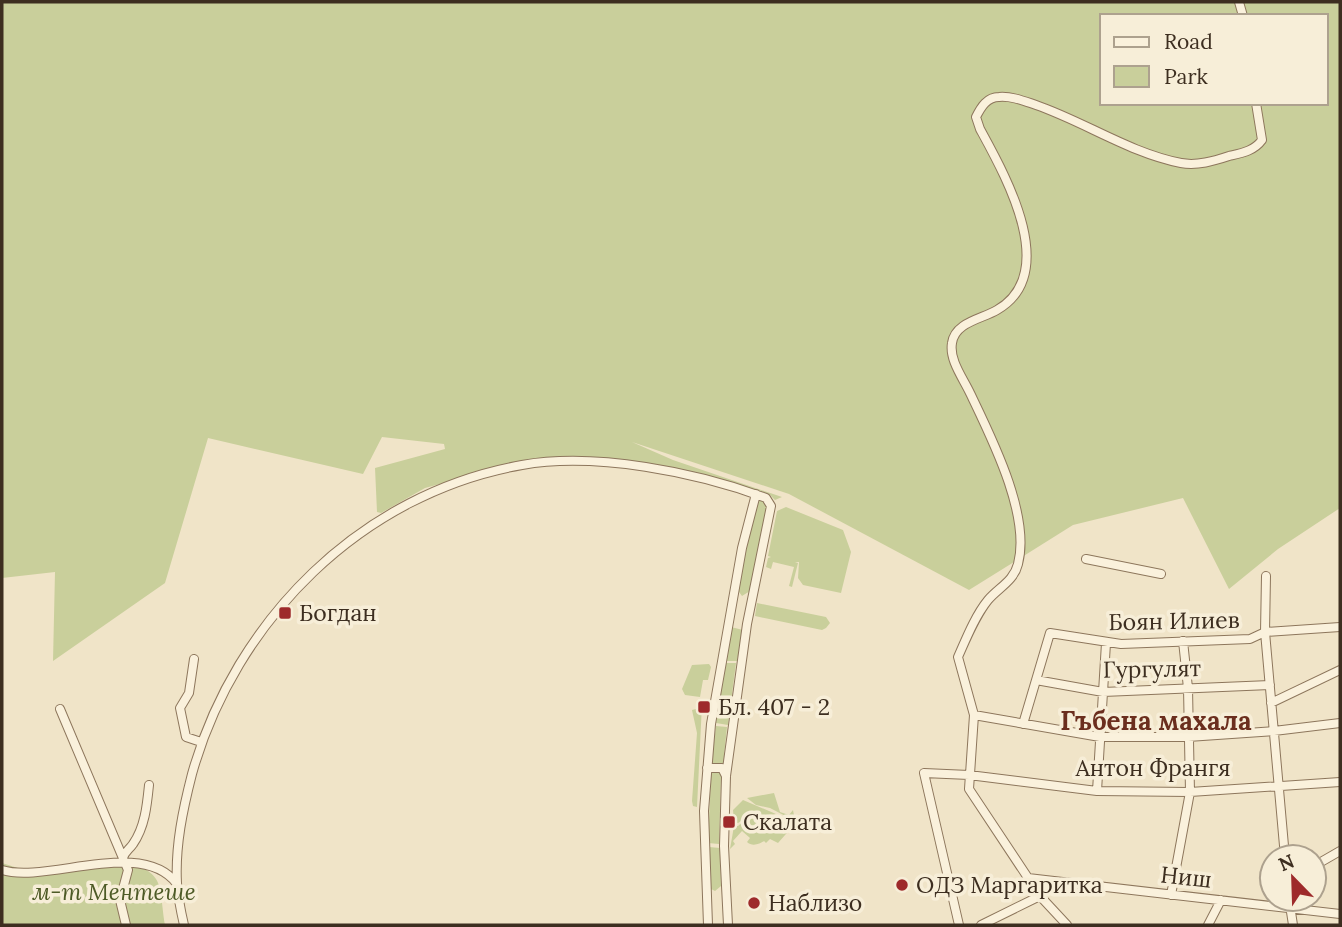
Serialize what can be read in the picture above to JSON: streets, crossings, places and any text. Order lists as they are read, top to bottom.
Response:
{
  "streets": {
    "street": [
      "Боян Илиев",
      "Гургулят",
      "Антон Франгя",
      "Ниш"
    ]
  },
  "crossings": [
    ["Боян Илиев", "Гургулят"]
  ],
  "districts": ["Гъбена махала"],
  "parks": ["м-т Ментeше"],
  "places": {
    "transit": ["Богдан", "Бл. 407 - 2", "Скалата"],
    "other": ["ОДЗ Маргаритка", "Наблизо"]
  },
  "legend": ["Road", "Park"],
  "north": "top left"
}
